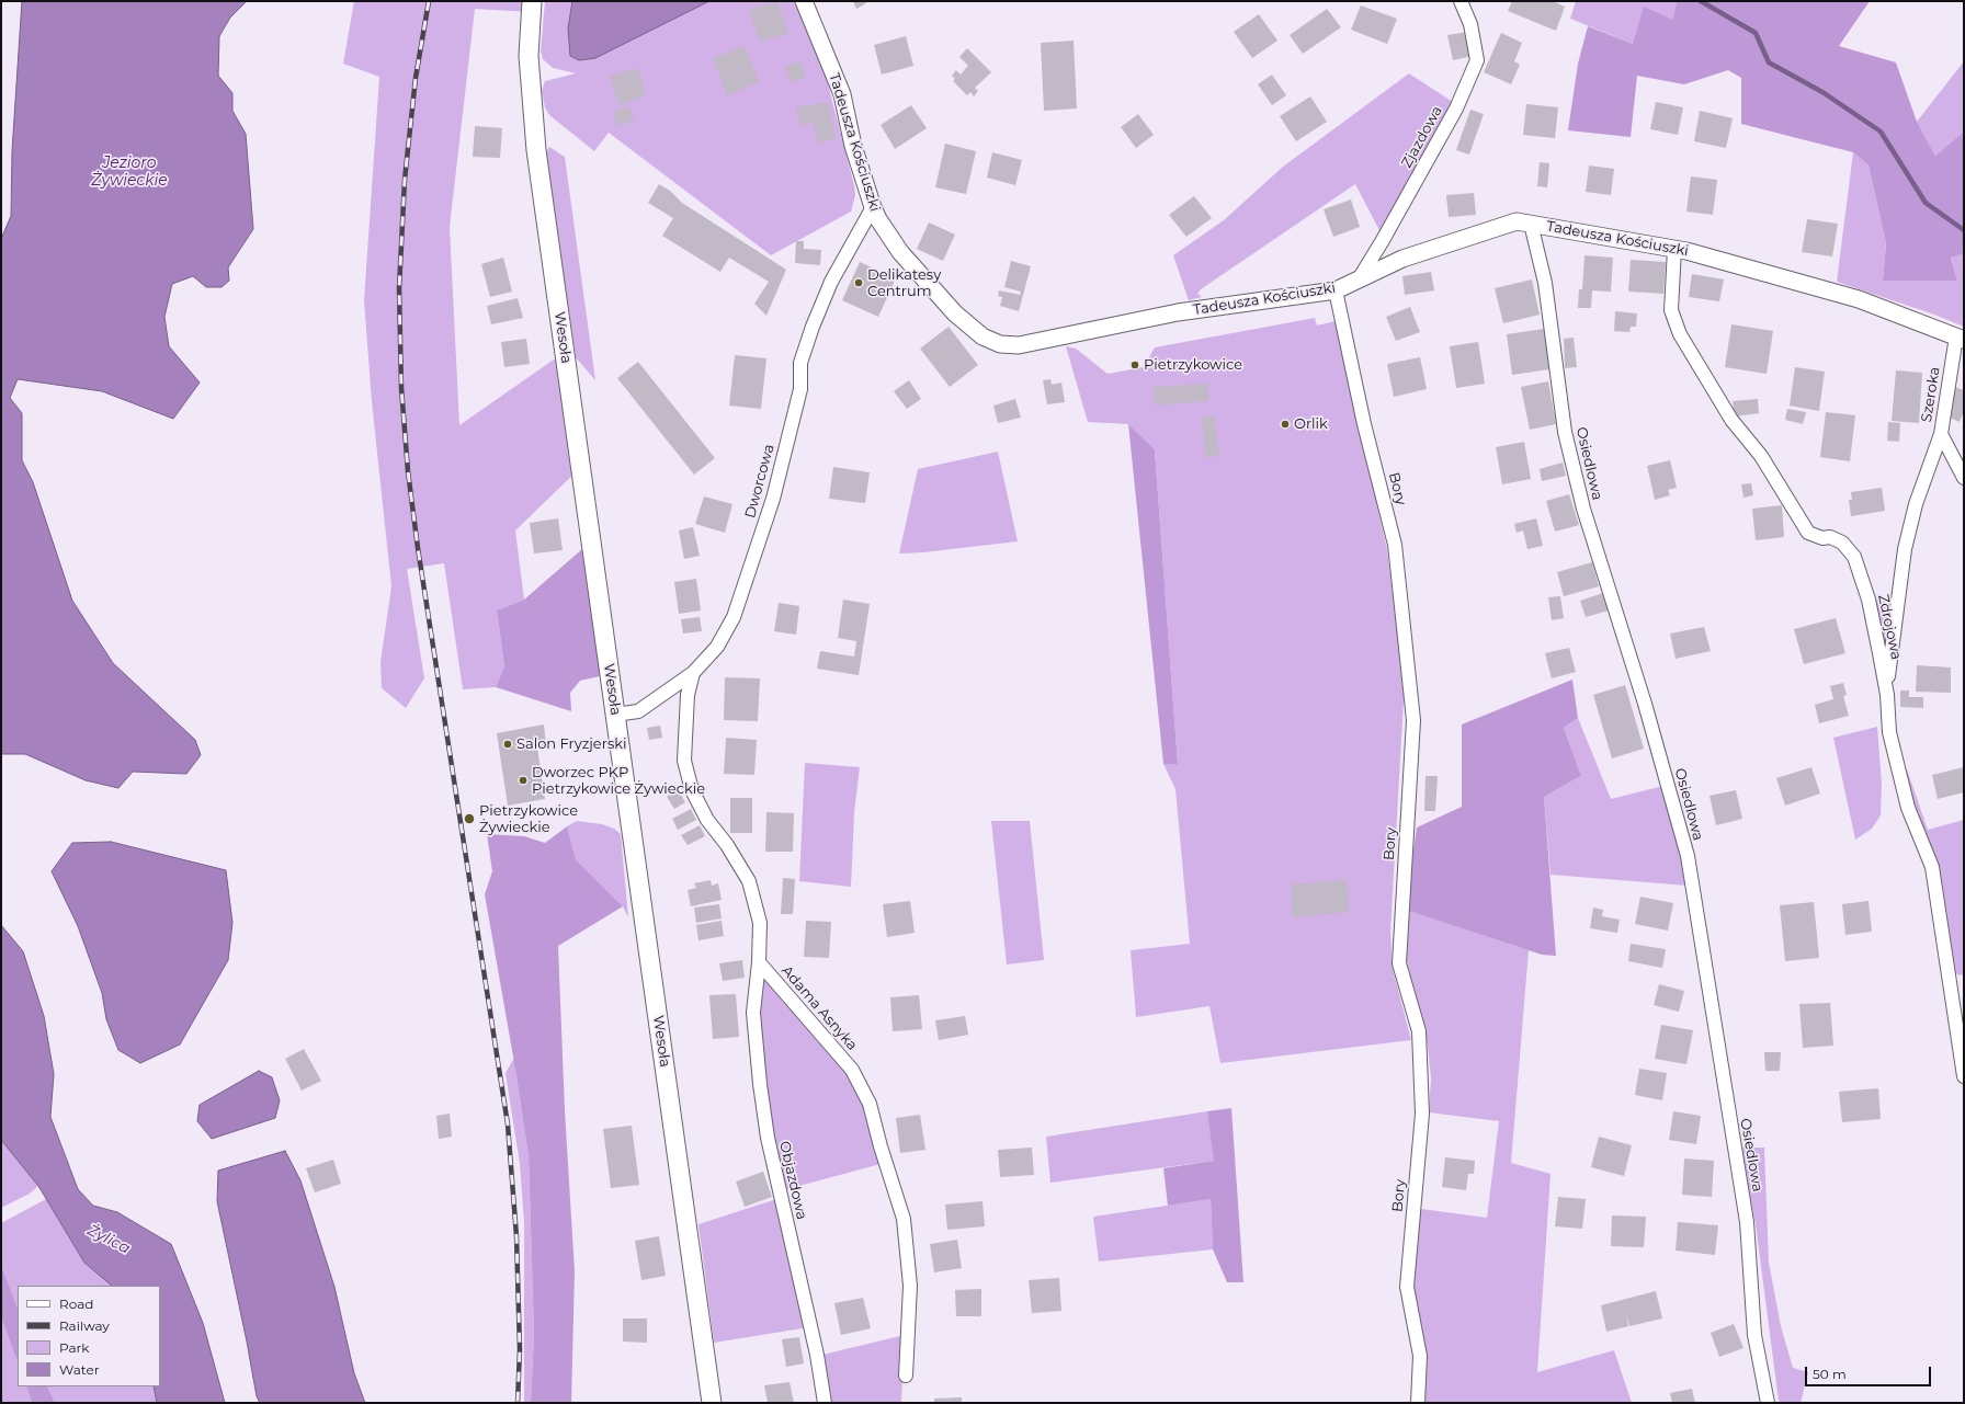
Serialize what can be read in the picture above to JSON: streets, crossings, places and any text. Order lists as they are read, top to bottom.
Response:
{
  "streets": {
    "main road": ["Wesoła"],
    "street": [
      "Zjazdowa",
      "Tadeusza Kościuszki",
      "Szeroka",
      "Osiedlowa",
      "Dworcowa",
      "Bory",
      "Zdrojowa",
      "Adama Asnyka",
      "Objazdowa"
    ]
  },
  "crossings": [
    ["Zjazdowa", "Tadeusza Kościuszki"],
    ["Tadeusza Kościuszki", "Szeroka"],
    ["Tadeusza Kościuszki", "Osiedlowa"],
    ["Tadeusza Kościuszki", "Dworcowa"],
    ["Tadeusza Kościuszki", "Bory"],
    ["Tadeusza Kościuszki", "Zdrojowa"],
    ["Wesoła", "Dworcowa"],
    ["Adama Asnyka", "Objazdowa"]
  ],
  "water": ["Jezioro Żywieckie", "Żylica"],
  "places": [
    "Delikatesy Centrum",
    "Pietrzykowice",
    "Orlik",
    "Salon Fryzjerski",
    "Dworzec PKP Pietrzykowice Żywieckie",
    "Pietrzykowice Żywieckie"
  ],
  "legend": [
    "Road",
    "Railway",
    "Park",
    "Water"
  ],
  "scale_bar": "50 m"
}
